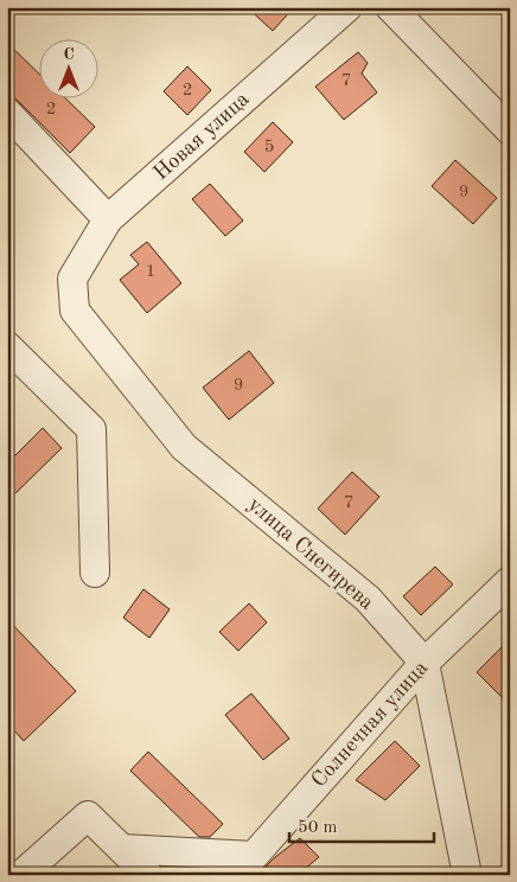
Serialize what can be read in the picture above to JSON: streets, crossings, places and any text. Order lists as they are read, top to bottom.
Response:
{
  "streets": {
    "street": ["Новая улица", "улица Снегирева", "Солнечная улица"]
  },
  "crossings": [
    ["Новая улица", "улица Снегирева"],
    ["улица Снегирева", "Солнечная улица"]
  ],
  "house_numbers": [
    "7",
    "2",
    "2",
    "5",
    "9",
    "1",
    "9",
    "7"
  ],
  "scale_bar": "50 m",
  "north": "top"
}
